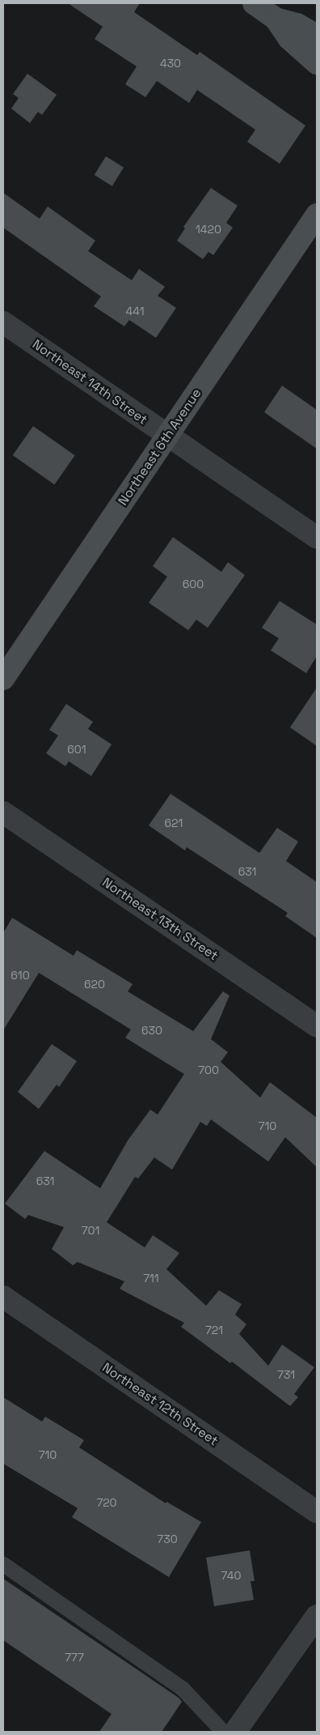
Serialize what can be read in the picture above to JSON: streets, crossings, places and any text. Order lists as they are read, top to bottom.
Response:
{
  "streets": {
    "street": [
      "Northeast 14th Street",
      "Northeast 6th Avenue",
      "Northeast 13th Street",
      "Northeast 12th Street"
    ]
  },
  "crossings": [
    ["Northeast 14th Street", "Northeast 6th Avenue"]
  ],
  "house_numbers": [
    "430",
    "1420",
    "441",
    "600",
    "601",
    "621",
    "631",
    "610",
    "620",
    "630",
    "700",
    "710",
    "631",
    "701",
    "711",
    "721",
    "731",
    "710",
    "720",
    "730",
    "740",
    "777"
  ]
}
